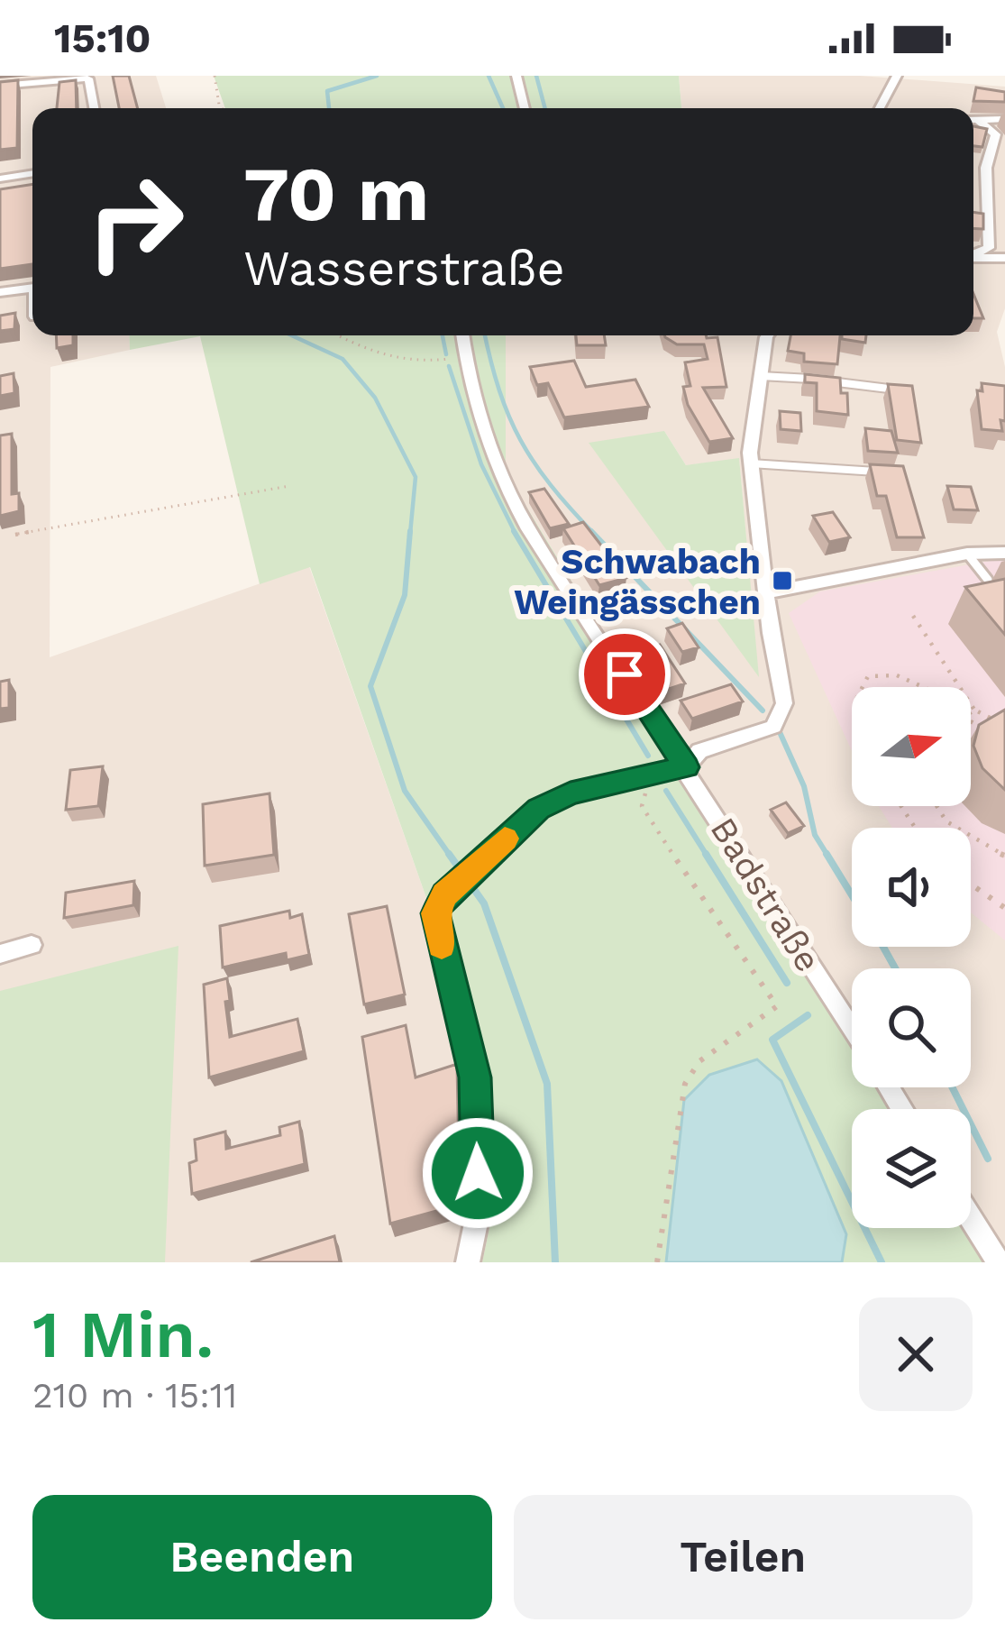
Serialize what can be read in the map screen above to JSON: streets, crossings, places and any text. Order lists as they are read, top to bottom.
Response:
{
  "streets": {
    "street": ["Badstraße"]
  },
  "places": {
    "transit": ["Schwabach Weingässchen"]
  },
  "north": "right",
  "page": {
    "status": "15:10",
    "turn": ["70 m", "Wasserstraße"],
    "heading": ["1 Min.", "210 m · 15:11"],
    "buttons": ["Beenden", "Teilen"]
  }
}
